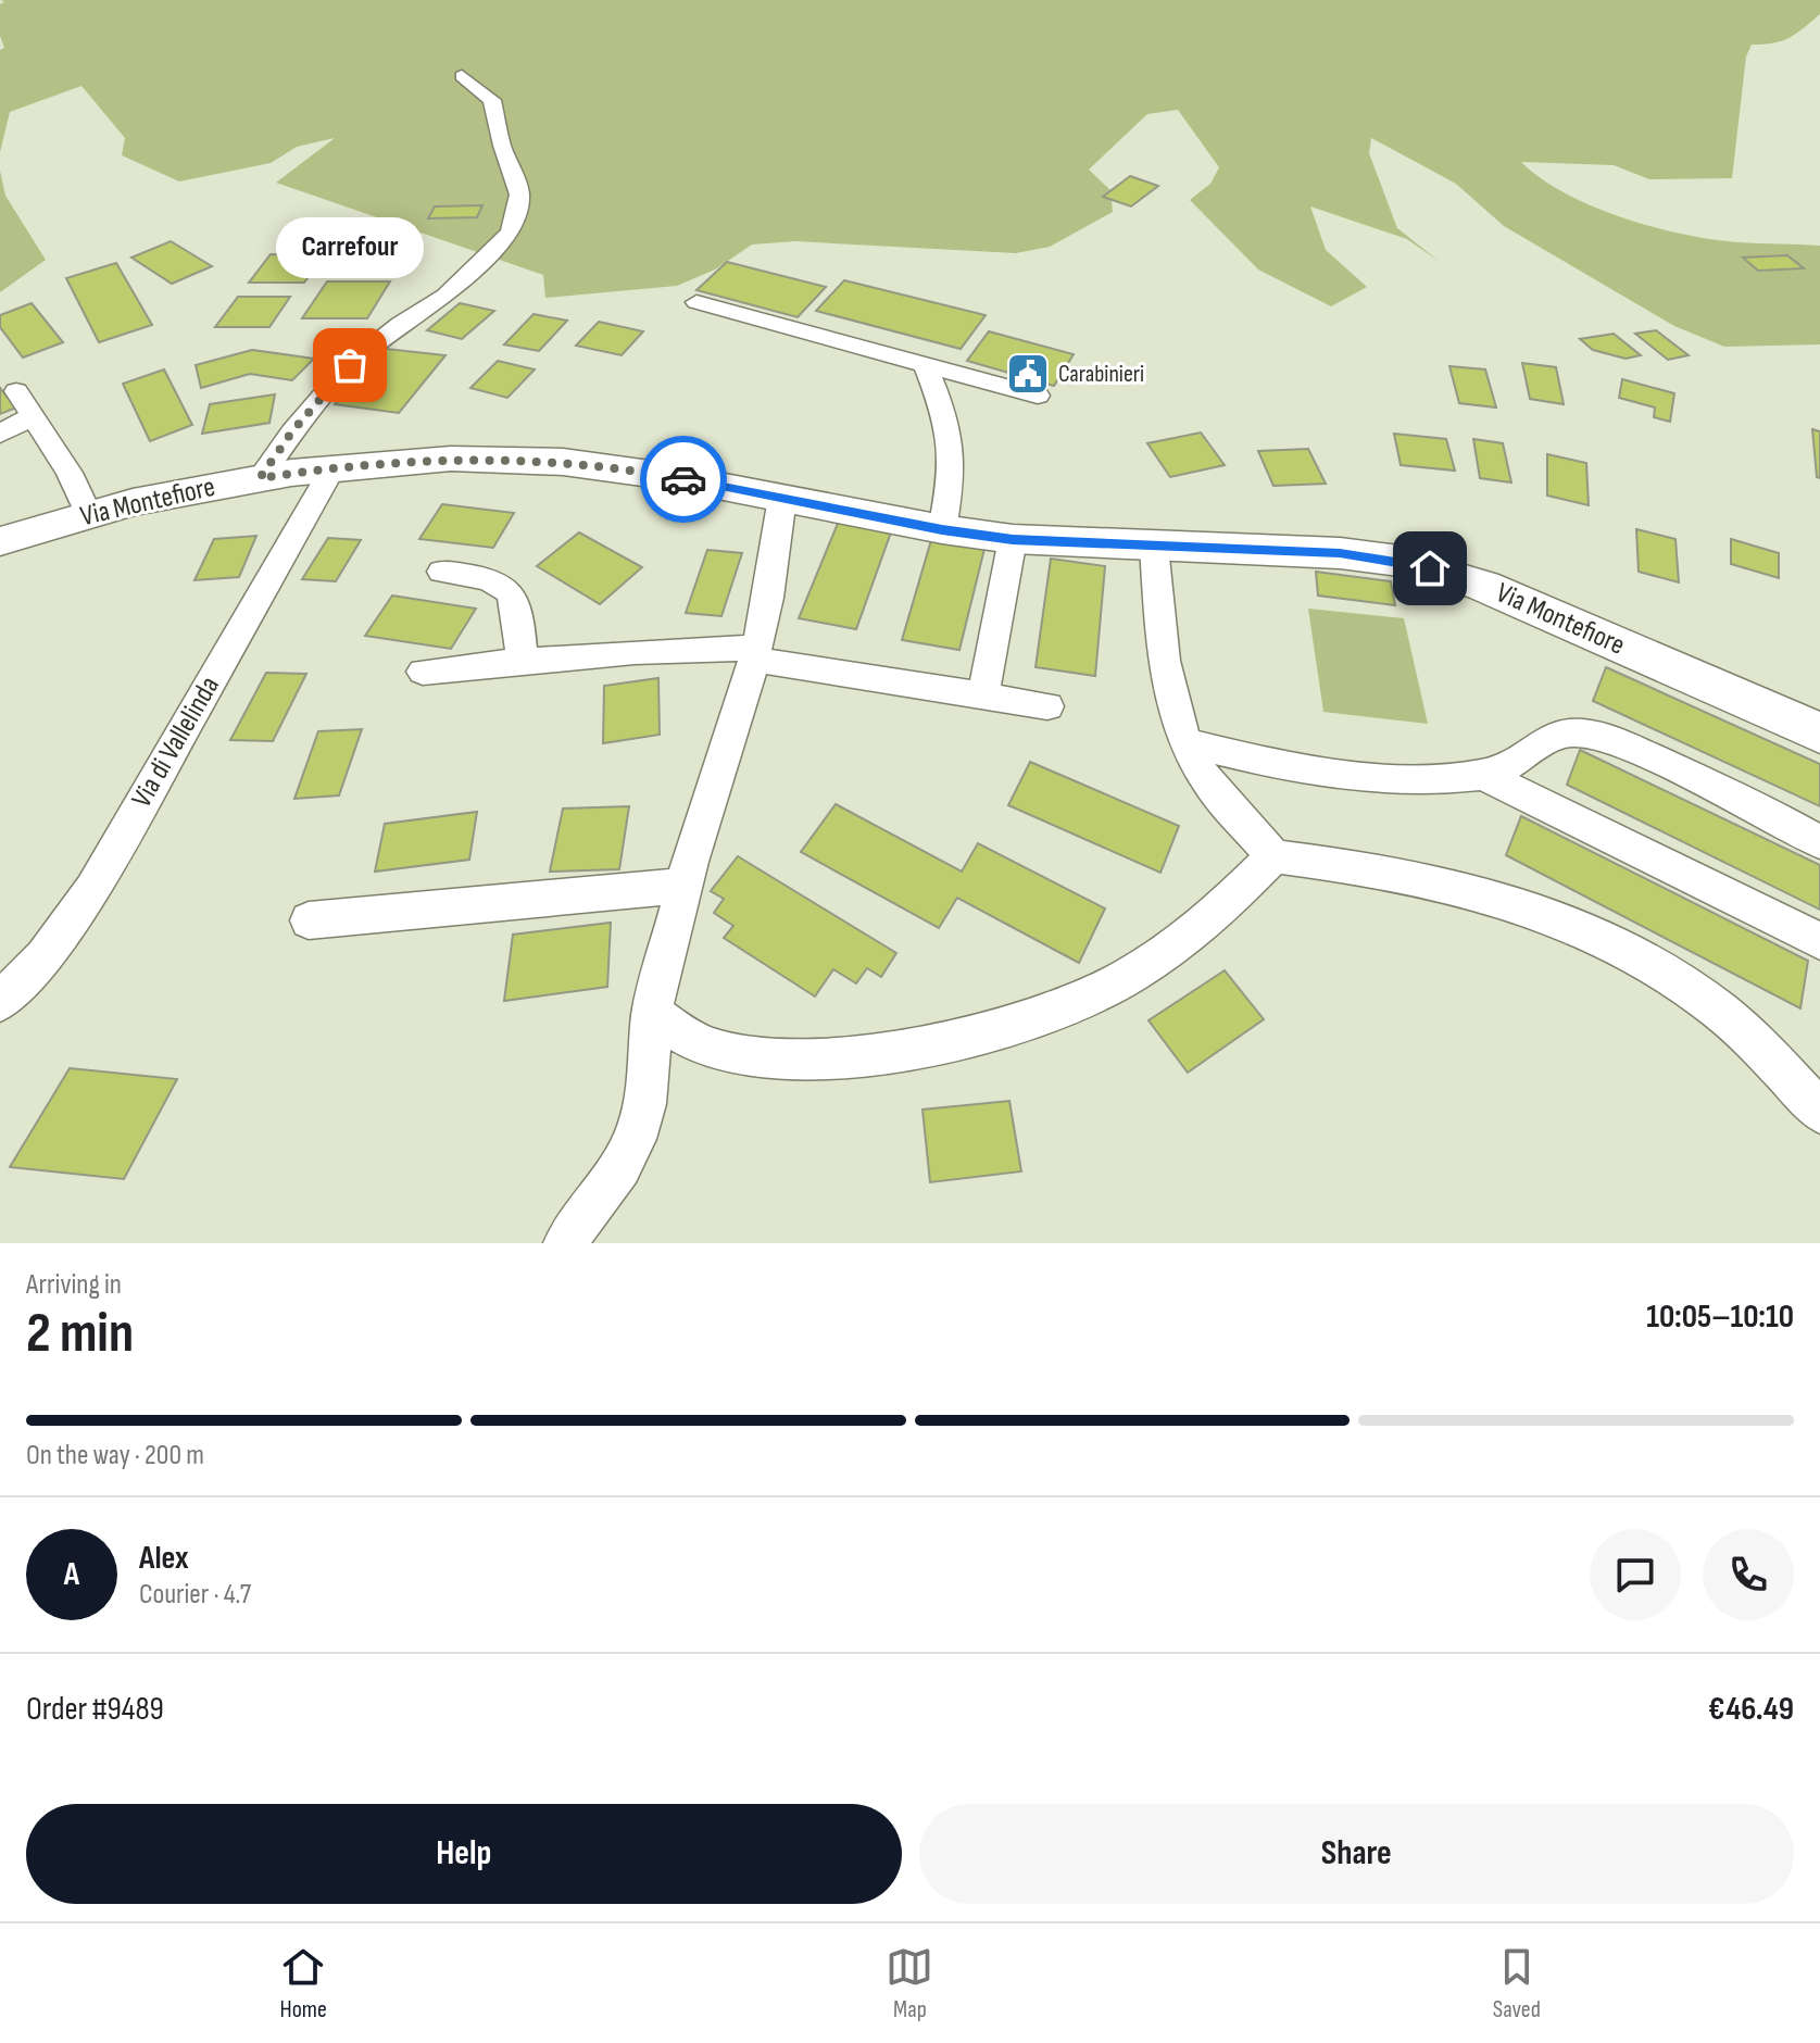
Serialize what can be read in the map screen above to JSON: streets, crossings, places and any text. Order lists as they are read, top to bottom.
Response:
{
  "streets": {
    "main road": ["Via Montefiore"],
    "street": ["Via di Vallelinda"]
  },
  "crossings": [
    ["Via Montefiore", "Via di Vallelinda"]
  ],
  "places": {
    "other": ["Carrefour"],
    "public building": ["Carabinieri"]
  },
  "page": {
    "bubble": "Carrefour",
    "heading": ["2 min", "Arriving in", "10:05–10:10"],
    "panel": [
      "Alex",
      "Courier · 4.7",
      "Order #9489",
      "€46.49"
    ],
    "bar": "On the way · 200 m",
    "round": "A",
    "buttons": ["Help", "Share"],
    "tabs": ["Home", "Map", "Saved"]
  }
}
